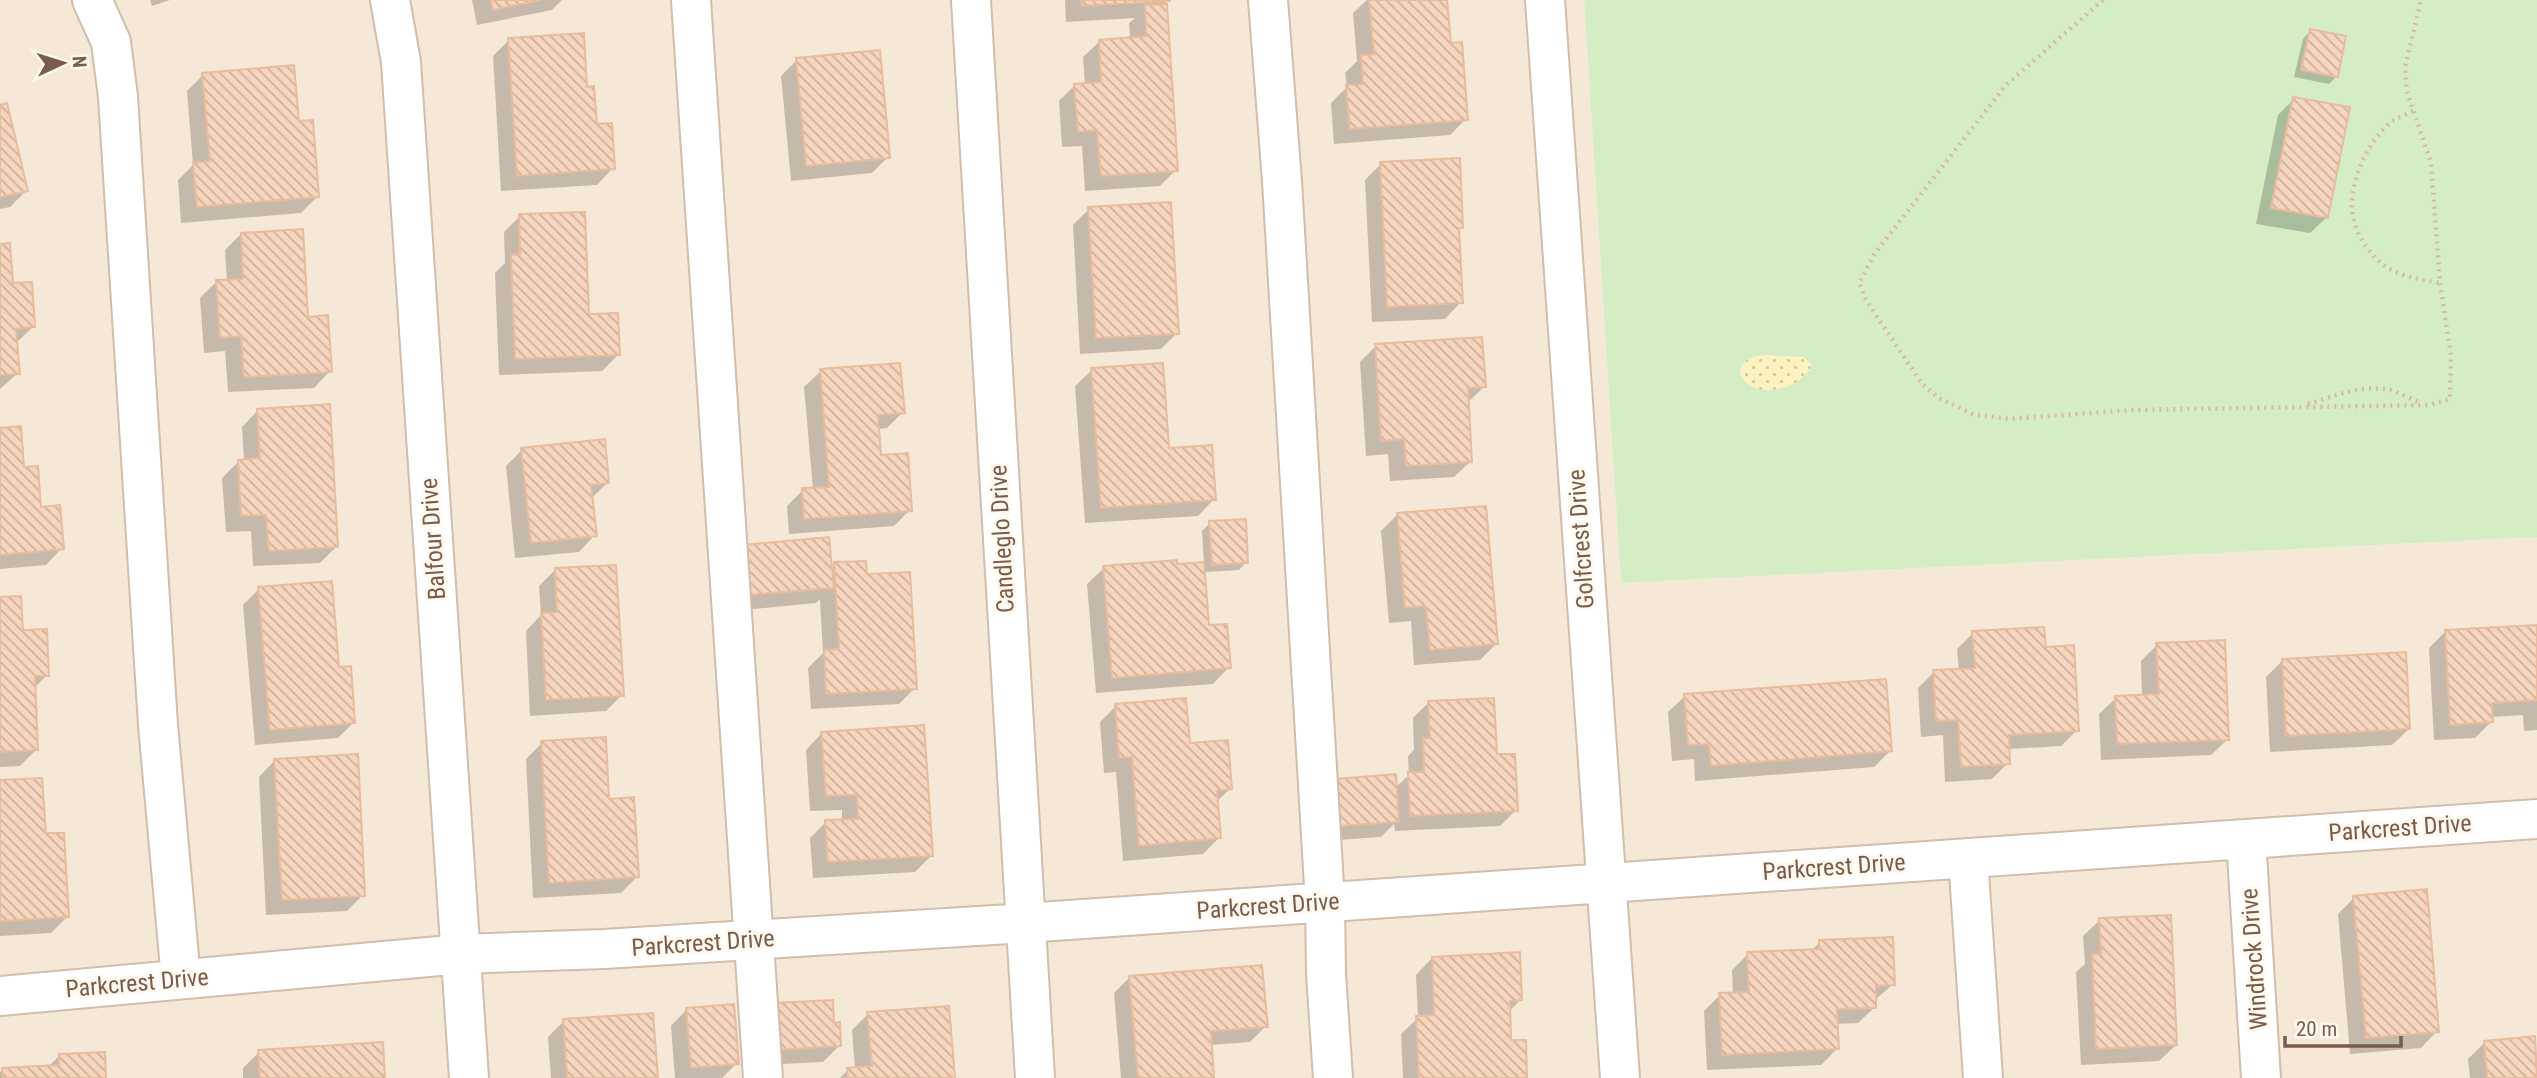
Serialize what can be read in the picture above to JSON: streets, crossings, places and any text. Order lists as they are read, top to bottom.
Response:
{
  "streets": {
    "street": [
      "Balfour Drive",
      "Candleglo Drive",
      "Golfcrest Drive",
      "Parkcrest Drive",
      "Windrock Drive"
    ]
  },
  "crossings": [
    ["Balfour Drive", "Parkcrest Drive"],
    ["Candleglo Drive", "Parkcrest Drive"],
    ["Golfcrest Drive", "Parkcrest Drive"],
    ["Parkcrest Drive", "Windrock Drive"]
  ],
  "scale_bar": "20 m",
  "north": "right"
}
